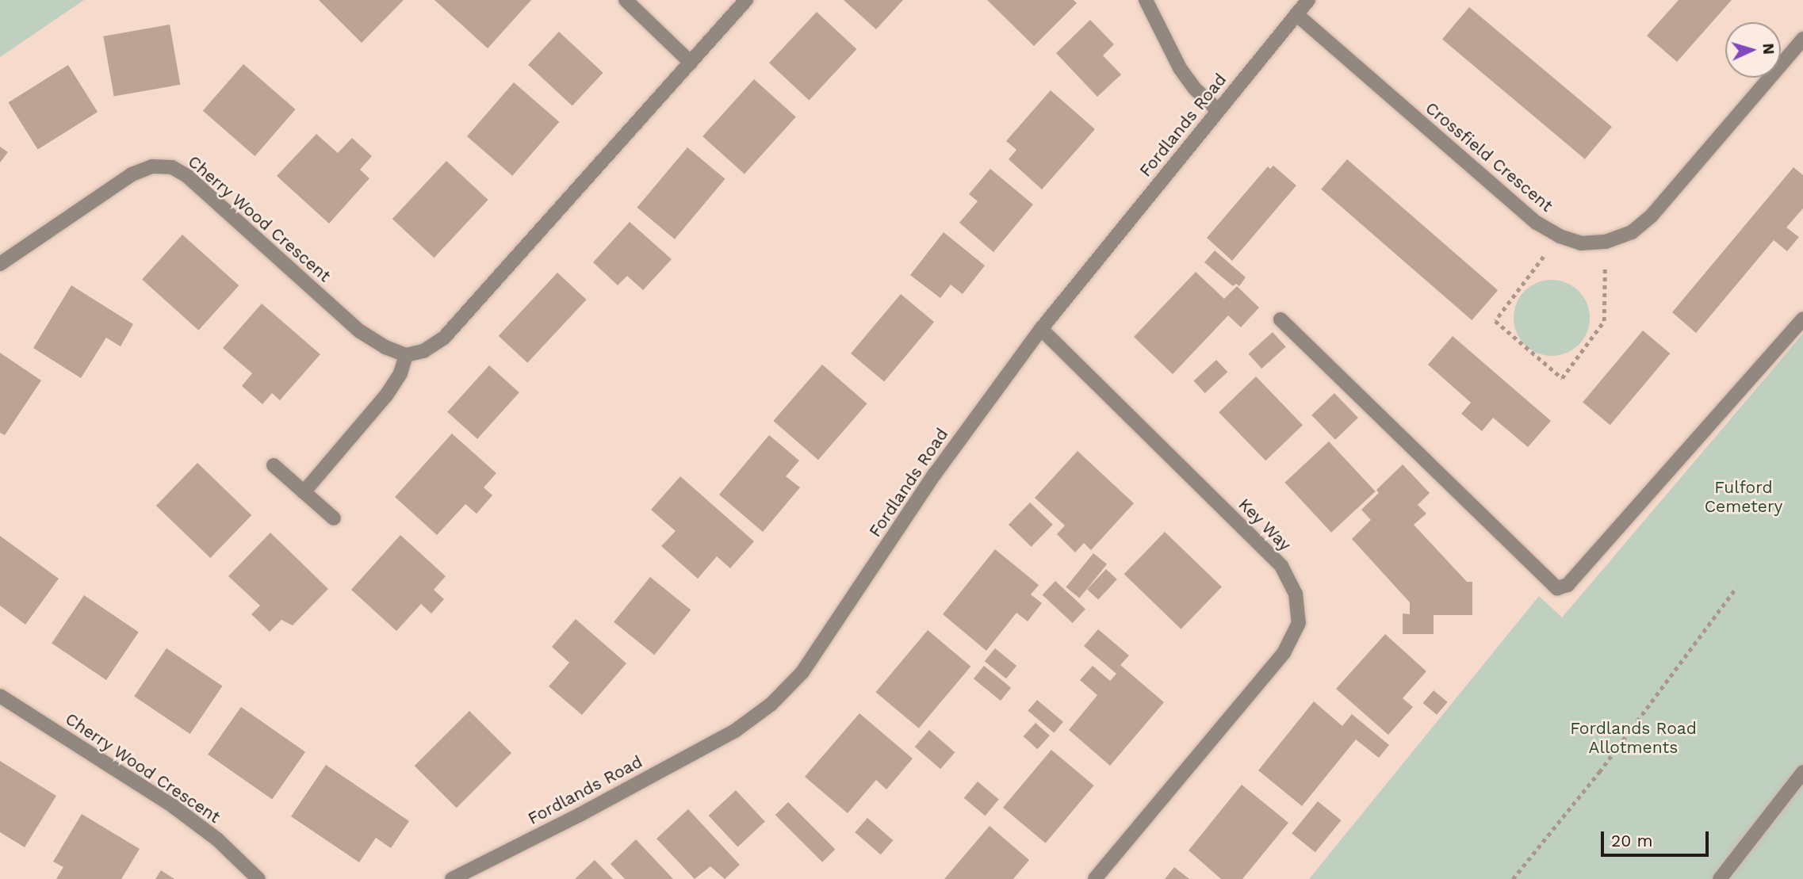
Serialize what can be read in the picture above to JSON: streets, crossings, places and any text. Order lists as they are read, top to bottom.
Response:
{
  "streets": {
    "street": [
      "Fordlands Road",
      "Crossfield Crescent",
      "Cherry Wood Crescent",
      "Key Way"
    ]
  },
  "crossings": [
    ["Fordlands Road", "Crossfield Crescent"],
    ["Fordlands Road", "Key Way"]
  ],
  "parks": ["Fulford Cemetery", "Fordlands Road Allotments"],
  "scale_bar": "20 m",
  "north": "right"
}
